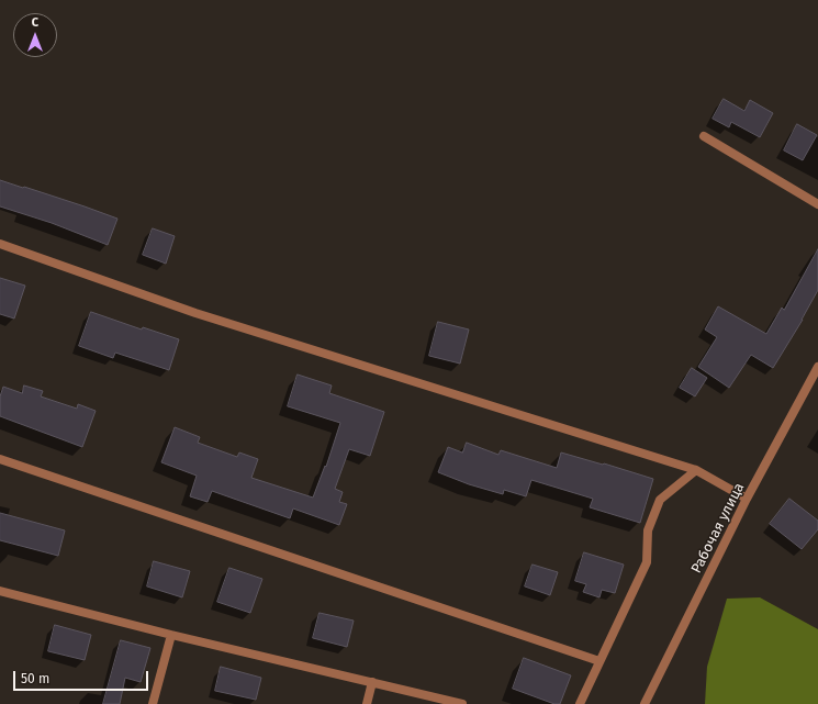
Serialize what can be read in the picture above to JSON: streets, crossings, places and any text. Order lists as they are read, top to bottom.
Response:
{
  "streets": {
    "street": ["Рабочая улица"]
  },
  "scale_bar": "50 m",
  "north": "top"
}
